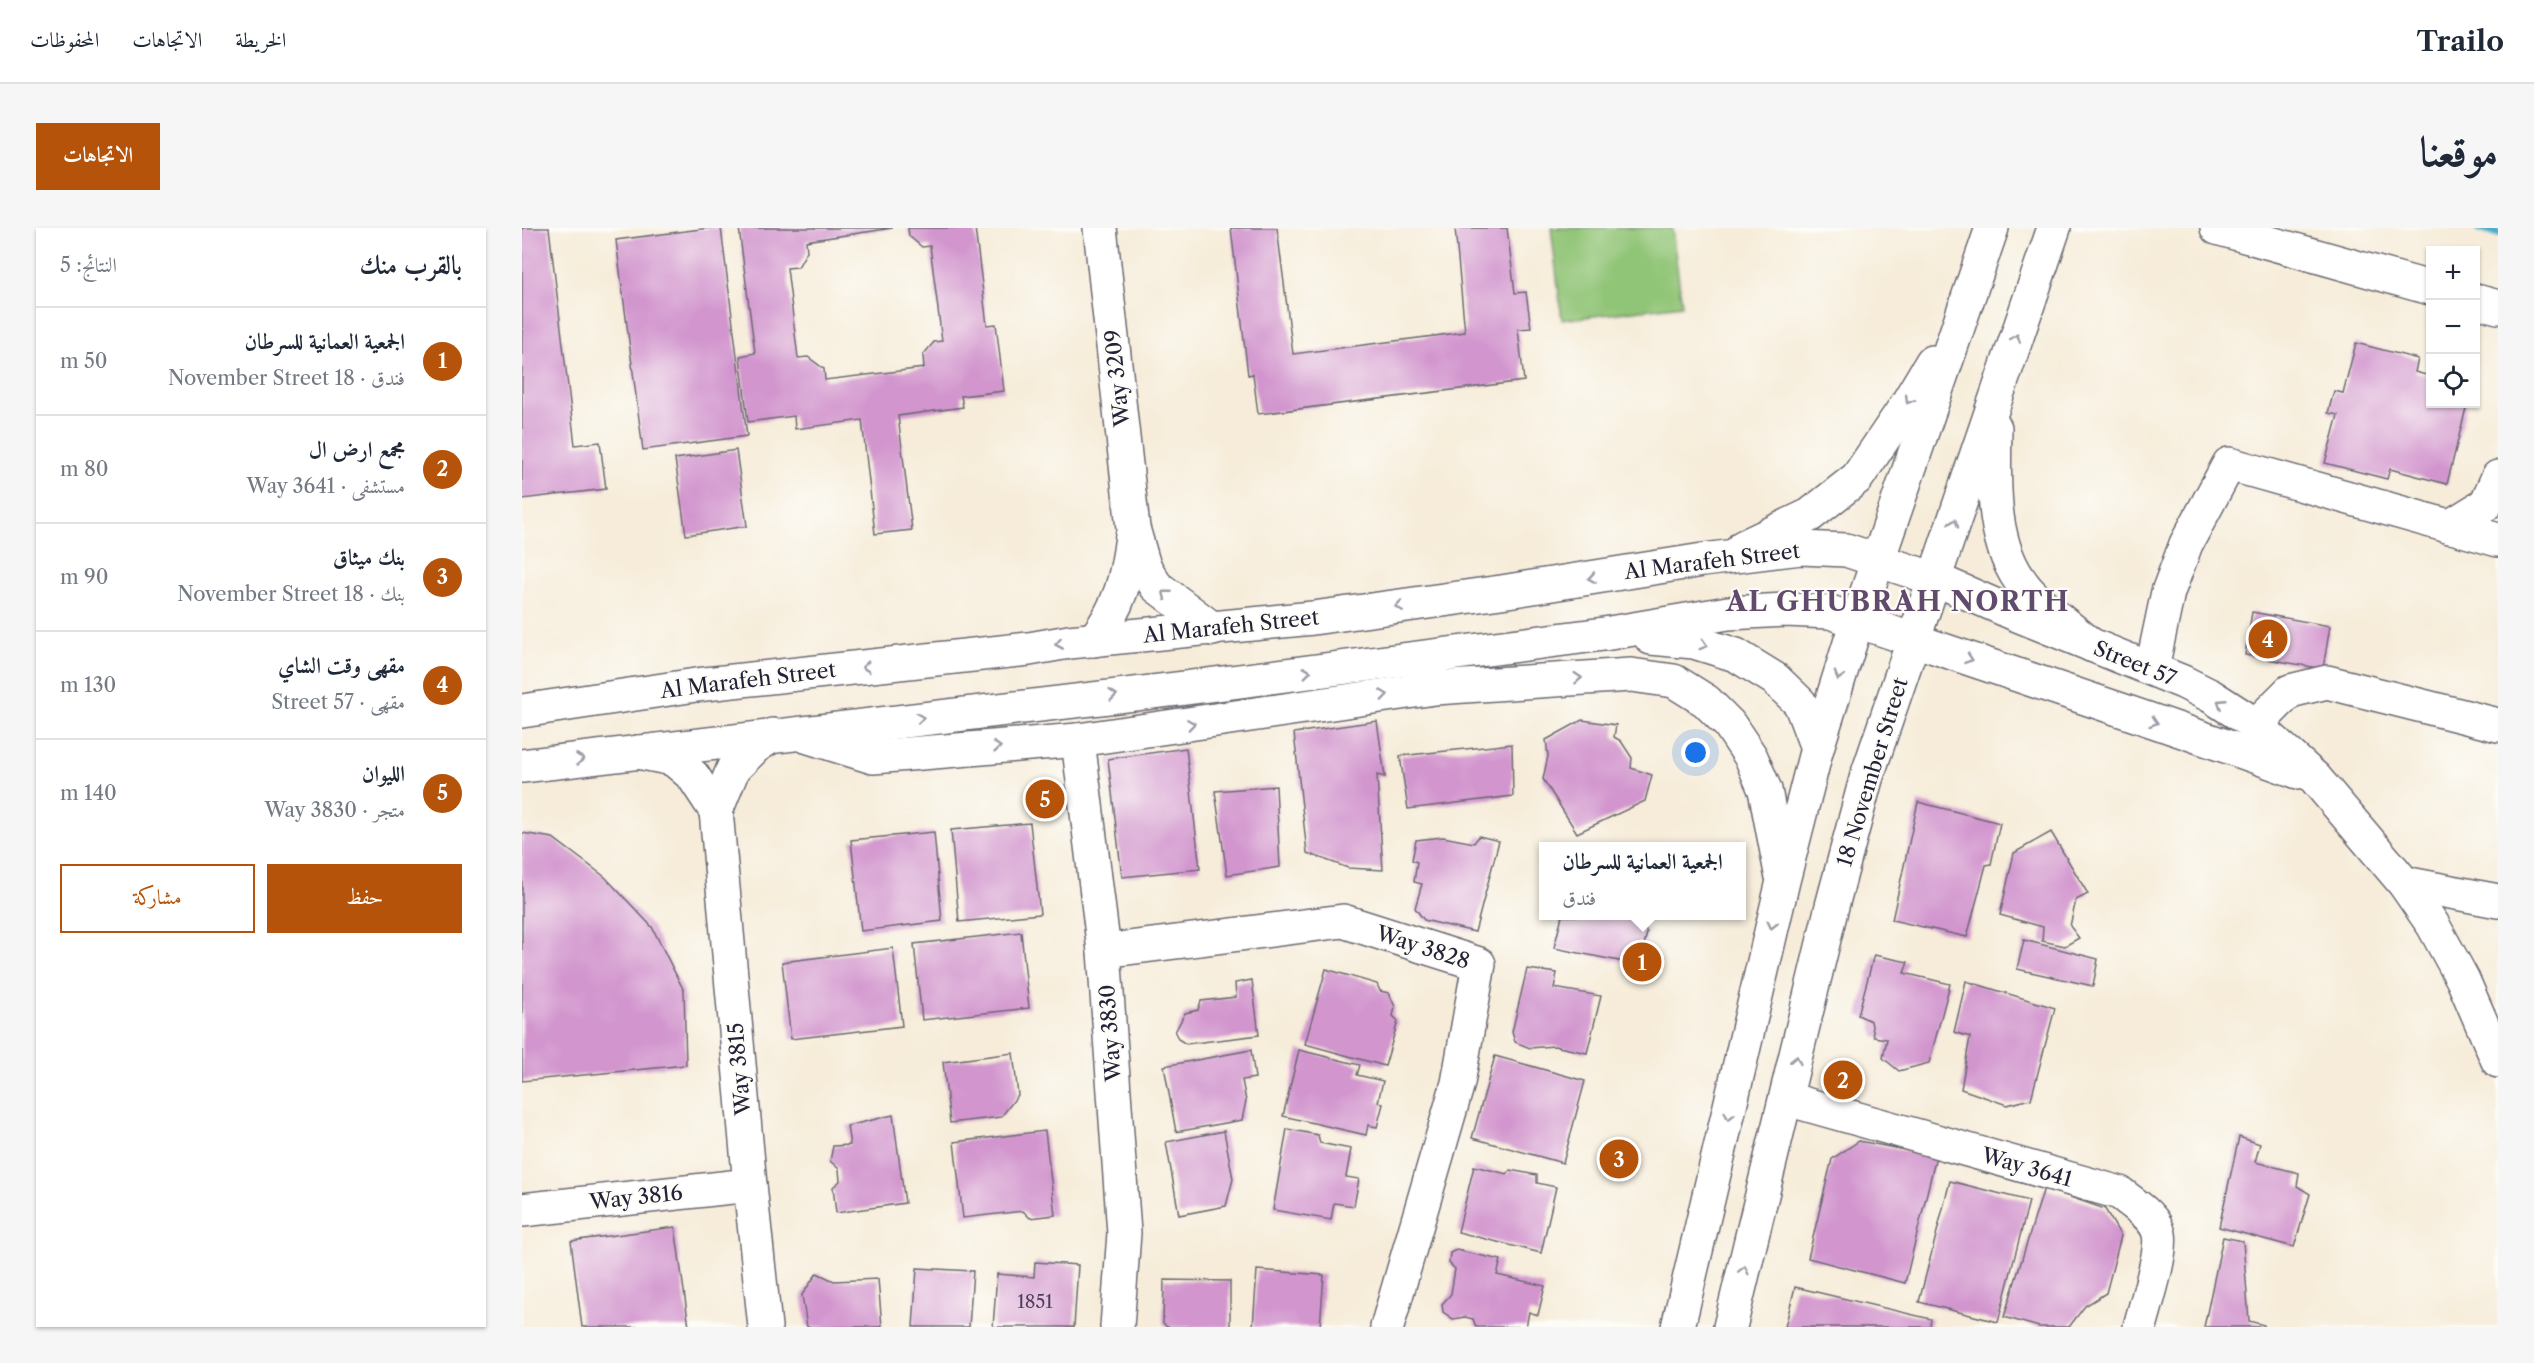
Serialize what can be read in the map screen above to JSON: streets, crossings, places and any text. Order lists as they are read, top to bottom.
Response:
{
  "streets": {
    "main road": [
      "Way 3209",
      "Al Marafeh Street",
      "Street 57",
      "18 November Street",
      "Way 3828",
      "Way 3830",
      "Way 3815",
      "Way 3641",
      "Way 3816"
    ]
  },
  "crossings": [
    ["Way 3209", "Al Marafeh Street"],
    ["Al Marafeh Street", "Street 57"],
    ["Al Marafeh Street", "18 November Street"],
    ["Street 57", "18 November Street"],
    ["18 November Street", "Way 3641"],
    ["Way 3828", "Way 3830"],
    ["Way 3815", "Way 3816"]
  ],
  "districts": ["AL GHUBRAH NORTH"],
  "house_numbers": ["1851"],
  "page": {
    "header": "Trailo",
    "nav": ["الخريطة", "الاتجاهات", "المحفوظات"],
    "title": "موقعنا",
    "buttons": [
      "الاتجاهات",
      ["حفظ", "مشاركة"]
    ],
    "heading": ["بالقرب منك", "النتائج: 5"],
    "map_buttons": ["+", "−"],
    "list": [
      {
        "mark": "1",
        "name": "الجمعية العمانية للسرطان",
        "note": "فندق · 18 November Street",
        "value": "50 m"
      },
      {
        "mark": "2",
        "name": "مجمع ارض ال",
        "note": "مستشفى · Way 3641",
        "value": "80 m"
      },
      {
        "mark": "3",
        "name": "بنك ميثاق",
        "note": "بنك · 18 November Street",
        "value": "90 m"
      },
      {
        "mark": "4",
        "name": "مقهى وقت الشاي",
        "note": "مقهى · Street 57",
        "value": "130 m"
      },
      {
        "mark": "5",
        "name": "الليوان",
        "note": "متجر · Way 3830",
        "value": "140 m"
      }
    ],
    "pins": [
      "4",
      "5",
      "1",
      "2",
      "3"
    ],
    "popup": ["الجمعية العمانية للسرطان", "فندق"]
  }
}
